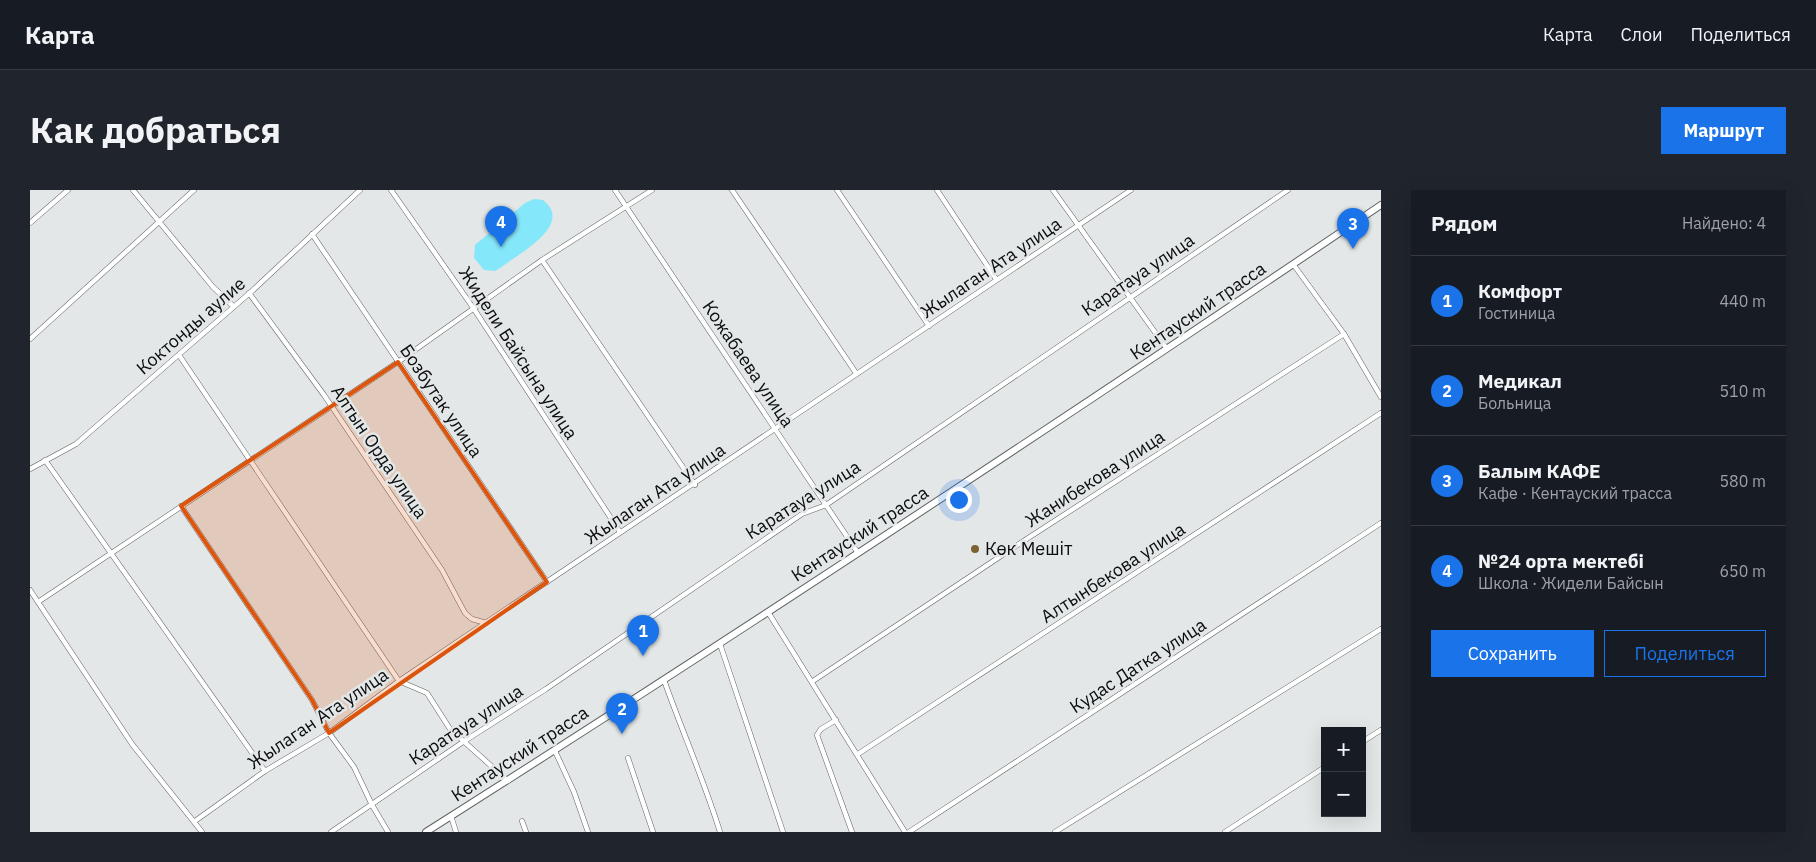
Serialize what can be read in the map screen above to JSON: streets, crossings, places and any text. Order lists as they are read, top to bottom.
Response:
{
  "streets": {
    "main road": ["Кентауский трасса"],
    "street": [
      "Жылаган Ата улица",
      "Каратауа улица",
      "Коктонды аулие",
      "Жидели Байсына улица",
      "Кожабаева улица",
      "Бозбутак улица",
      "Алтын Орда улица",
      "Жанибекова улица",
      "Алтынбекова улица",
      "Кудас Датка улица"
    ]
  },
  "crossings": [
    ["Жылаган Ата улица", "Жидели Байсына улица"],
    ["Жылаган Ата улица", "Кожабаева улица"],
    ["Жылаган Ата улица", "Бозбутак улица"],
    ["Жылаган Ата улица", "Алтын Орда улица"],
    ["Каратауа улица", "Кожабаева улица"],
    ["Кентауский трасса", "Кожабаева улица"],
    ["Коктонды аулие", "Бозбутак улица"],
    ["Коктонды аулие", "Алтын Орда улица"]
  ],
  "places": ["Көк Мешіт"],
  "page": {
    "header": "Карта",
    "nav": ["Карта", "Слои", "Поделиться"],
    "title": "Как добраться",
    "buttons": [
      "Маршрут",
      ["Сохранить", "Поделиться"]
    ],
    "heading": ["Рядом", "Найдено: 4"],
    "pins": [
      "4",
      "3",
      "1",
      "2"
    ],
    "list": [
      {
        "mark": "1",
        "name": "Комфорт",
        "note": "Гостиница",
        "value": "440 m"
      },
      {
        "mark": "2",
        "name": "Медикал",
        "note": "Больница",
        "value": "510 m"
      },
      {
        "mark": "3",
        "name": "Балым КАФЕ",
        "note": "Кафе · Кентауский трасса",
        "value": "580 m"
      },
      {
        "mark": "4",
        "name": "№24 орта мектебі",
        "note": "Школа · Жидели Байсын",
        "value": "650 m"
      }
    ],
    "map_buttons": ["+", "−"]
  }
}
